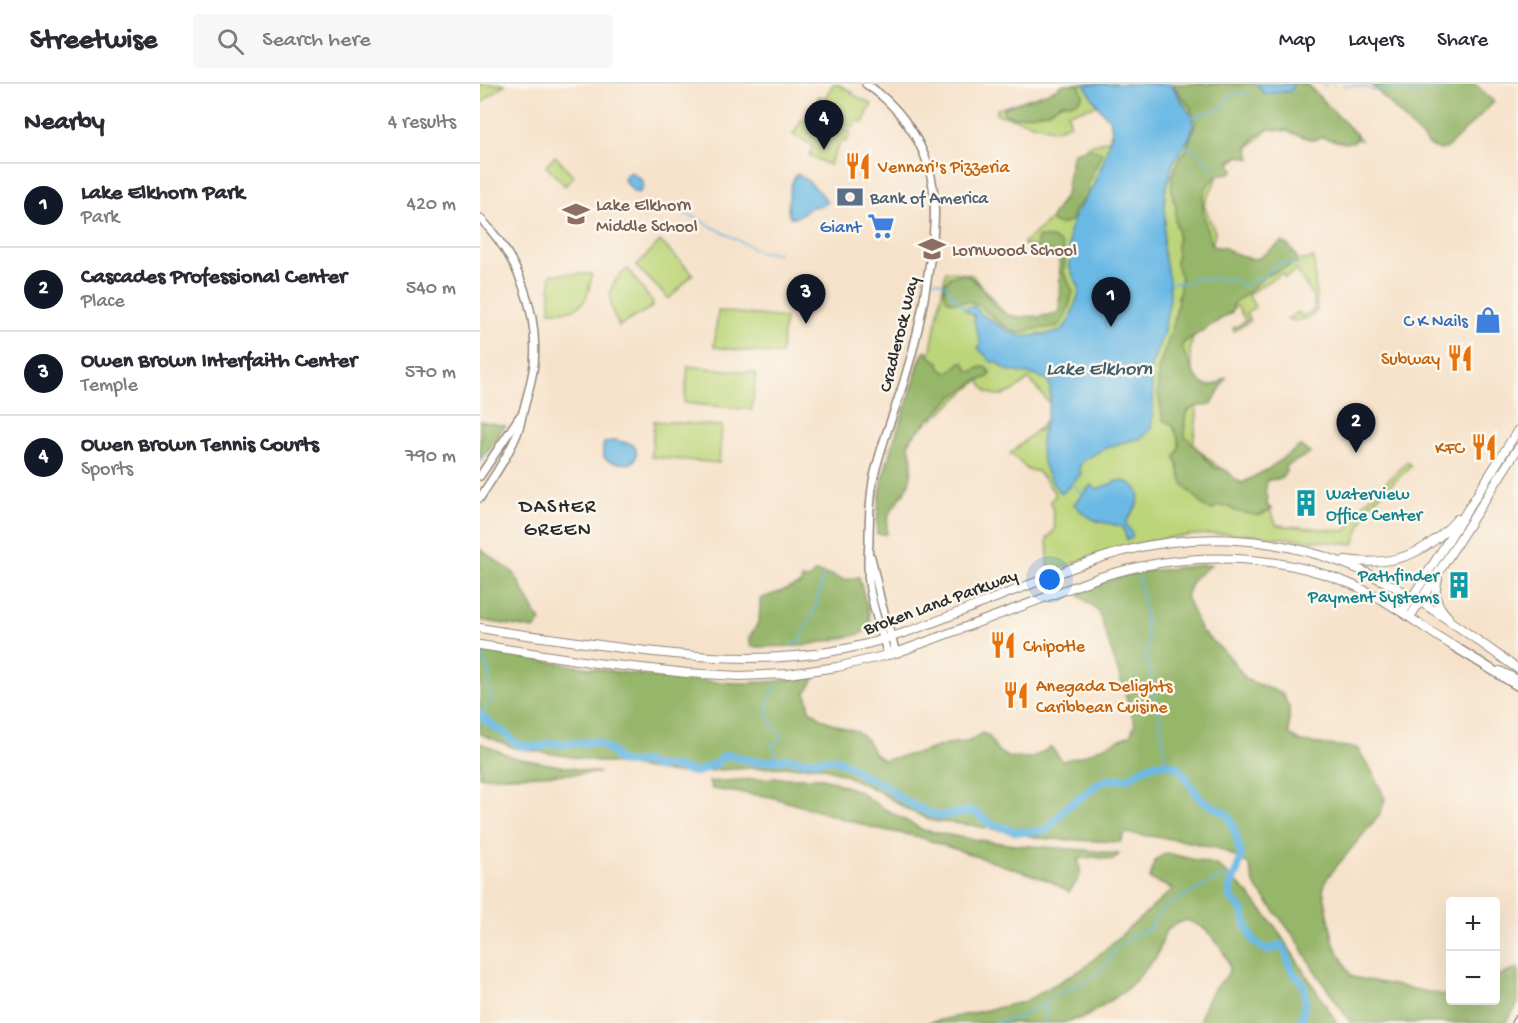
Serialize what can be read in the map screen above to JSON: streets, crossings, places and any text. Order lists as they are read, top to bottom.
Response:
{
  "streets": {
    "main road": ["Broken Land Parkway"],
    "street": ["Cradlerock Way"]
  },
  "crossings": [
    ["Cradlerock Way", "Broken Land Parkway"]
  ],
  "districts": ["DASHER GREEN"],
  "water": ["Lake Elkhorn"],
  "places": {
    "restaurant": [
      "Vennari's Pizzeria",
      "Subway",
      "KFC",
      "Chipotle",
      "Anegada Delights Caribbean Cuisine"
    ],
    "bank": ["Bank of America"],
    "school or university": ["Lake Elkhorn Middle School", "Lornwood School"],
    "supermarket": ["Giant"],
    "shop": ["C K Nails"],
    "building": ["Waterview Office Center", "Pathfinder Payment Systems"]
  },
  "page": {
    "header": "Streetwise",
    "search": "Search here",
    "nav": ["Map", "Layers", "Share"],
    "heading": ["Nearby", "4 results"],
    "pins": [
      "4",
      "3",
      "1",
      "2"
    ],
    "list": [
      {
        "mark": "1",
        "name": "Lake Elkhorn Park",
        "note": "Park",
        "value": "420 m"
      },
      {
        "mark": "2",
        "name": "Cascades Professional Center",
        "note": "Place",
        "value": "540 m"
      },
      {
        "mark": "3",
        "name": "Owen Brown Interfaith Center",
        "note": "Temple",
        "value": "570 m"
      },
      {
        "mark": "4",
        "name": "Owen Brown Tennis Courts",
        "note": "Sports",
        "value": "790 m"
      }
    ],
    "map_buttons": ["+", "−"]
  }
}
